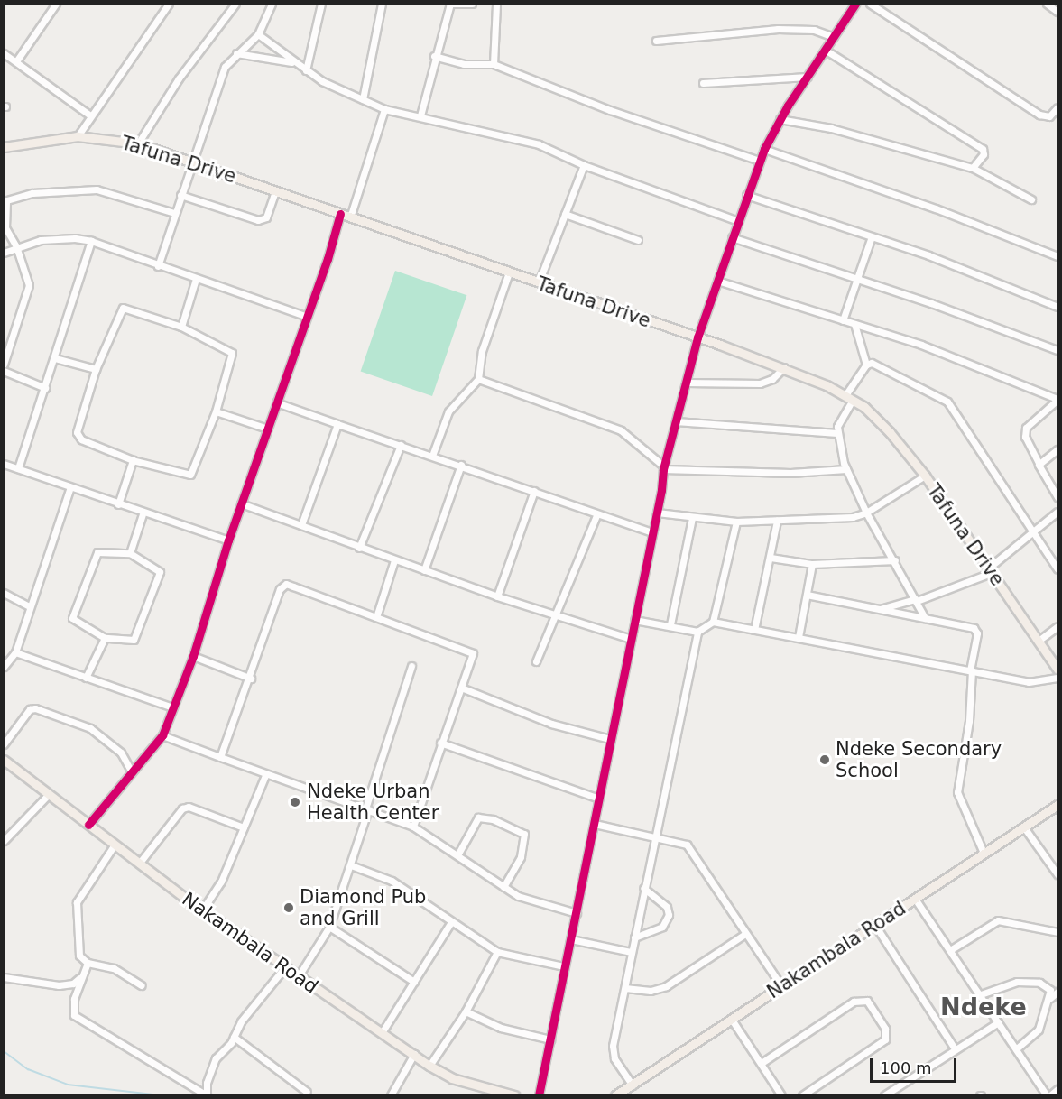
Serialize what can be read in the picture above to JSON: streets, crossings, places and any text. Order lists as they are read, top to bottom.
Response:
{
  "streets": {
    "main road": ["Tafuna Drive", "Nakambala Road"]
  },
  "districts": ["Ndeke"],
  "places": ["Ndeke Secondary School", "Ndeke Urban Health Center", "Diamond Pub and Grill"],
  "scale_bar": "100 m"
}
